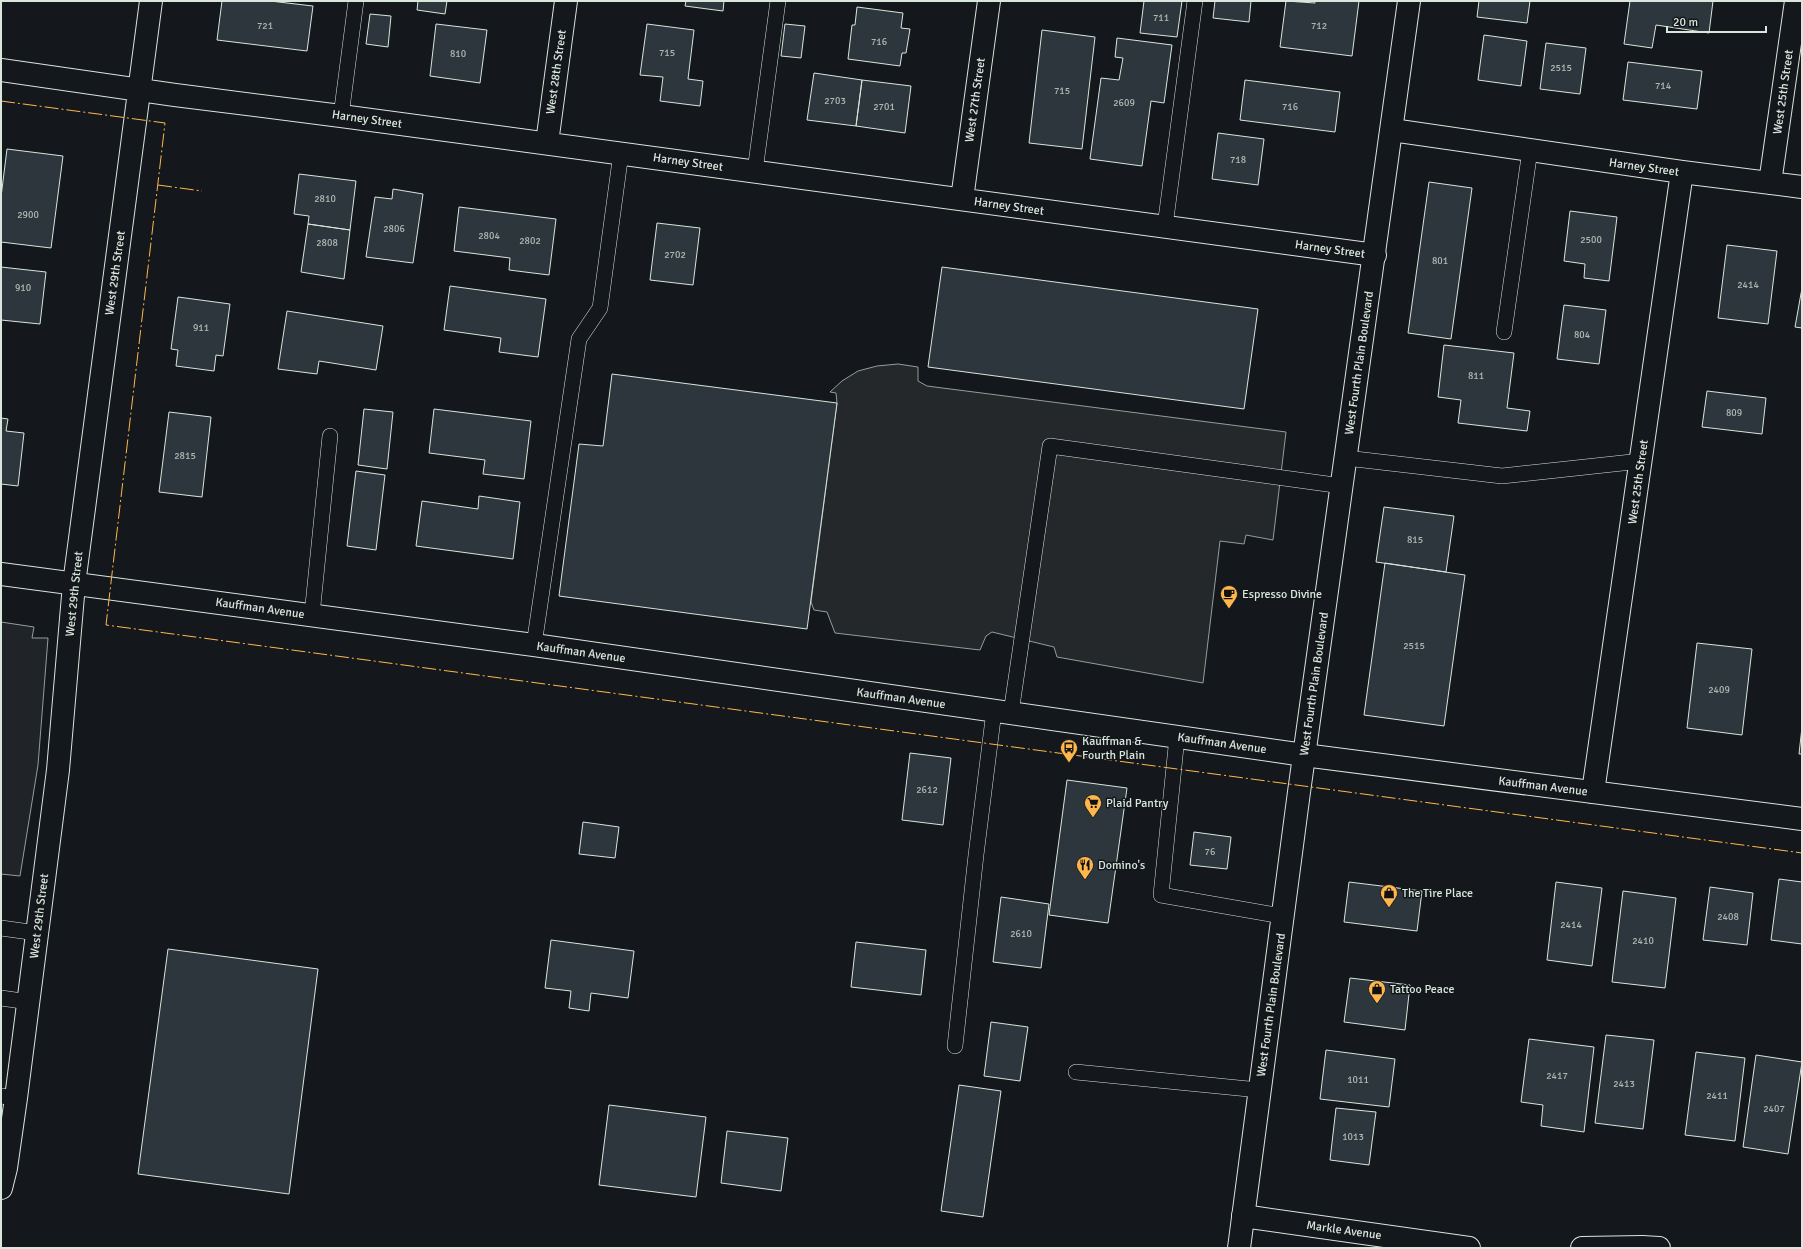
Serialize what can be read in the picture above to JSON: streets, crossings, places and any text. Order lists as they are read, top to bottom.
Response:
{
  "streets": {
    "street": [
      "West 28th Street",
      "West 25th Street",
      "West 27th Street",
      "Harney Street",
      "West 29th Street",
      "West Fourth Plain Boulevard",
      "Kauffman Avenue",
      "Markle Avenue"
    ]
  },
  "crossings": [
    ["West 28th Street", "Harney Street"],
    ["West 25th Street", "Harney Street"],
    ["West 25th Street", "Kauffman Avenue"],
    ["West 27th Street", "Harney Street"],
    ["Harney Street", "West 29th Street"],
    ["Harney Street", "West Fourth Plain Boulevard"],
    ["West 29th Street", "Kauffman Avenue"],
    ["West Fourth Plain Boulevard", "Kauffman Avenue"],
    ["West Fourth Plain Boulevard", "Markle Avenue"]
  ],
  "places": {
    "cafe": ["Espresso Divine"],
    "bus stop": ["Kauffman & Fourth Plain"],
    "supermarket": ["Plaid Pantry"],
    "restaurant": ["Domino's"],
    "shop": ["The Tire Place", "Tattoo Peace"]
  },
  "house_numbers": [
    "711",
    "721",
    "712",
    "716",
    "715",
    "810",
    "2515",
    "714",
    "715",
    "2703",
    "2609",
    "2701",
    "716",
    "718",
    "2810",
    "2900",
    "2806",
    "2804",
    "2500",
    "2802",
    "2808",
    "2702",
    "801",
    "2414",
    "910",
    "911",
    "804",
    "811",
    "809",
    "2815",
    "815",
    "2515",
    "2409",
    "2612",
    "76",
    "2408",
    "2414",
    "2610",
    "2410",
    "2417",
    "1011",
    "2413",
    "2411",
    "2407",
    "1013"
  ],
  "scale_bar": "20 m"
}
